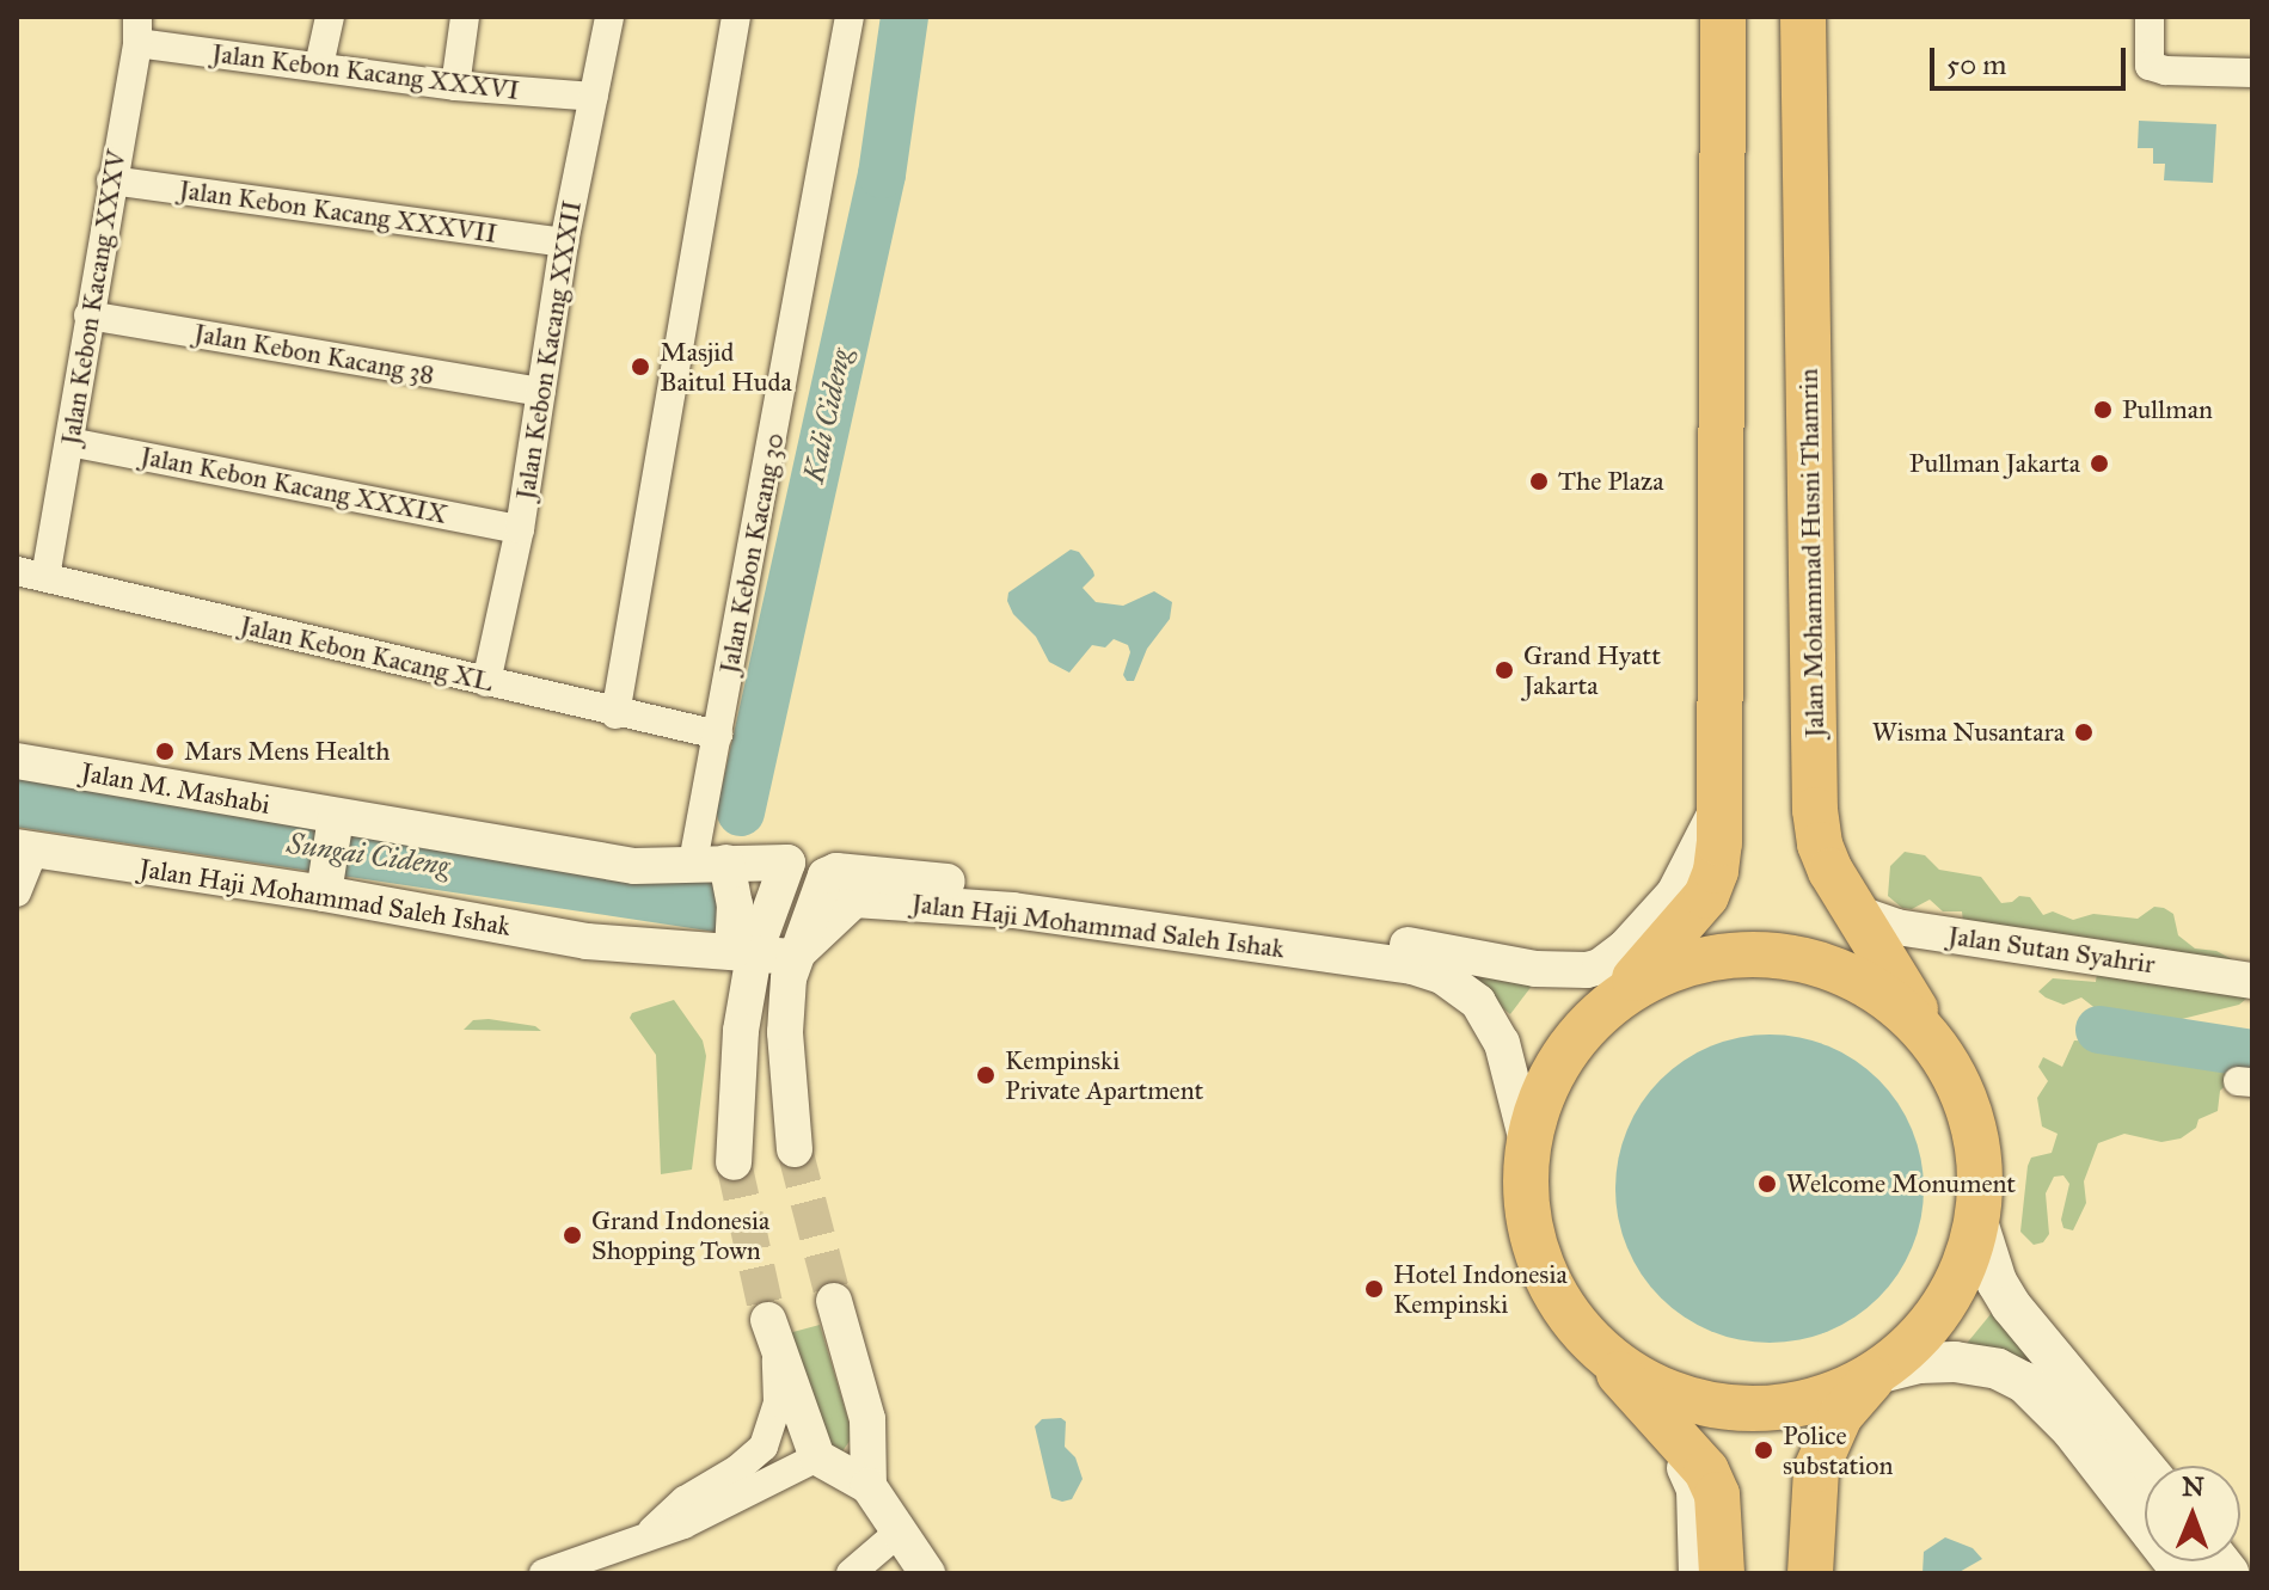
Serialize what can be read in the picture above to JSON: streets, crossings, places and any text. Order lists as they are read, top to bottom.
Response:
{
  "streets": {
    "main road": ["Jalan Mohammad Husni Thamrin"],
    "street": [
      "Jalan Kebon Kacang XXXVI",
      "Jalan Kebon Kacang XXXVII",
      "Jalan Kebon Kacang XXXV",
      "Jalan Kebon Kacang XXXII",
      "Jalan Kebon Kacang 38",
      "Jalan Kebon Kacang XXXIX",
      "Jalan Kebon Kacang 30",
      "Jalan Kebon Kacang XL",
      "Jalan M. Mashabi",
      "Jalan Haji Mohammad Saleh Ishak",
      "Jalan Sutan Syahrir"
    ]
  },
  "crossings": [
    ["Jalan Kebon Kacang XXXVI", "Jalan Kebon Kacang XXXV"],
    ["Jalan Kebon Kacang XXXVI", "Jalan Kebon Kacang XXXII"],
    ["Jalan Kebon Kacang XXXVII", "Jalan Kebon Kacang XXXV"],
    ["Jalan Kebon Kacang XXXVII", "Jalan Kebon Kacang XXXII"],
    ["Jalan Kebon Kacang XXXV", "Jalan Kebon Kacang 38"],
    ["Jalan Kebon Kacang XXXV", "Jalan Kebon Kacang XXXIX"],
    ["Jalan Kebon Kacang XXXV", "Jalan Kebon Kacang XL"],
    ["Jalan Kebon Kacang XXXII", "Jalan Kebon Kacang 38"],
    ["Jalan Kebon Kacang XXXII", "Jalan Kebon Kacang XXXIX"],
    ["Jalan Kebon Kacang XXXII", "Jalan Kebon Kacang XL"],
    ["Jalan Kebon Kacang 30", "Jalan Kebon Kacang XL"],
    ["Jalan Kebon Kacang 30", "Jalan M. Mashabi"],
    ["Jalan Mohammad Husni Thamrin", "Jalan Sutan Syahrir"],
    ["Jalan M. Mashabi", "Jalan Haji Mohammad Saleh Ishak"]
  ],
  "water": ["Kali Cideng", "Sungai Cideng"],
  "places": [
    "Masjid Baitul Huda",
    "Pullman",
    "Pullman Jakarta",
    "The Plaza",
    "Grand Hyatt Jakarta",
    "Wisma Nusantara",
    "Mars Mens Health",
    "Kempinski Private Apartment",
    "Welcome Monument",
    "Grand Indonesia Shopping Town",
    "Hotel Indonesia Kempinski",
    "Police substation"
  ],
  "scale_bar": "50 m",
  "north": "top"
}
